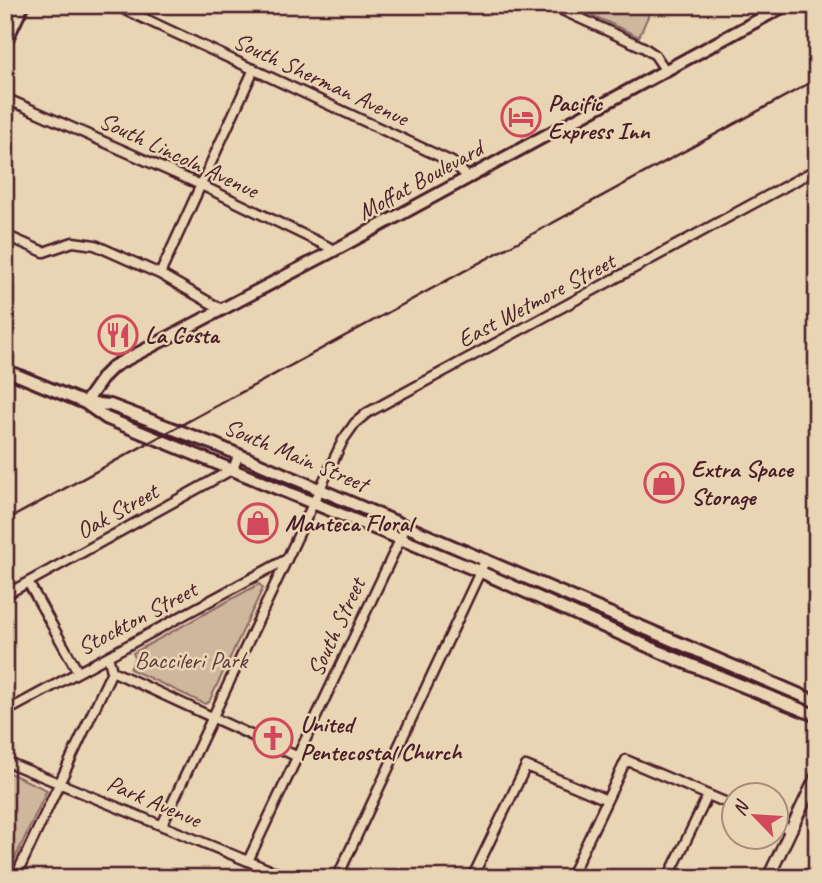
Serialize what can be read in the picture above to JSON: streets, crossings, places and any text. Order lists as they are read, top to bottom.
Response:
{
  "streets": {
    "main road": ["Moffat Boulevard", "South Main Street"],
    "street": [
      "South Sherman Avenue",
      "South Lincoln Avenue",
      "East Wetmore Street",
      "Oak Street",
      "Stockton Street",
      "South Street",
      "Park Avenue"
    ]
  },
  "crossings": [
    ["South Sherman Avenue", "Moffat Boulevard"],
    ["South Lincoln Avenue", "Moffat Boulevard"],
    ["Moffat Boulevard", "South Main Street"],
    ["East Wetmore Street", "South Main Street"],
    ["East Wetmore Street", "Stockton Street"],
    ["East Wetmore Street", "Park Avenue"],
    ["South Main Street", "Oak Street"],
    ["South Main Street", "South Street"],
    ["South Street", "Park Avenue"]
  ],
  "parks": ["Baccileri Park"],
  "places": {
    "hotel": ["Pacific Express Inn"],
    "restaurant": ["La Costa"],
    "shop": ["Extra Space Storage", "Manteca Floral"],
    "church": ["United Pentecostal Church"]
  },
  "north": "top left"
}
